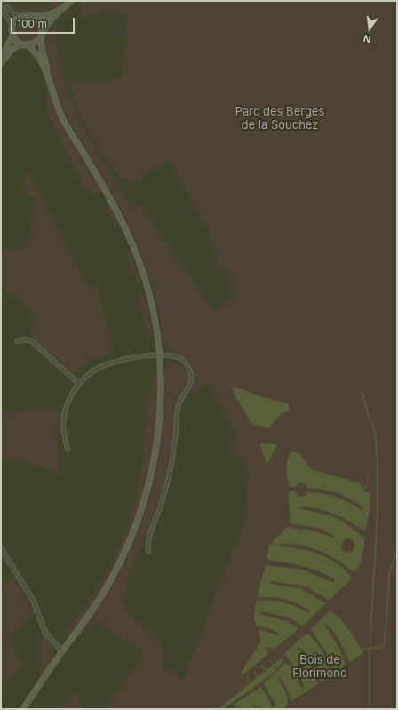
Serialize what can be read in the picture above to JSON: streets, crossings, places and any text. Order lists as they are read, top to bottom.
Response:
{
  "parks": ["Parc des Berges de la Souchez", "Bois de Florimond"],
  "scale_bar": "100 m",
  "north": "bottom"
}
